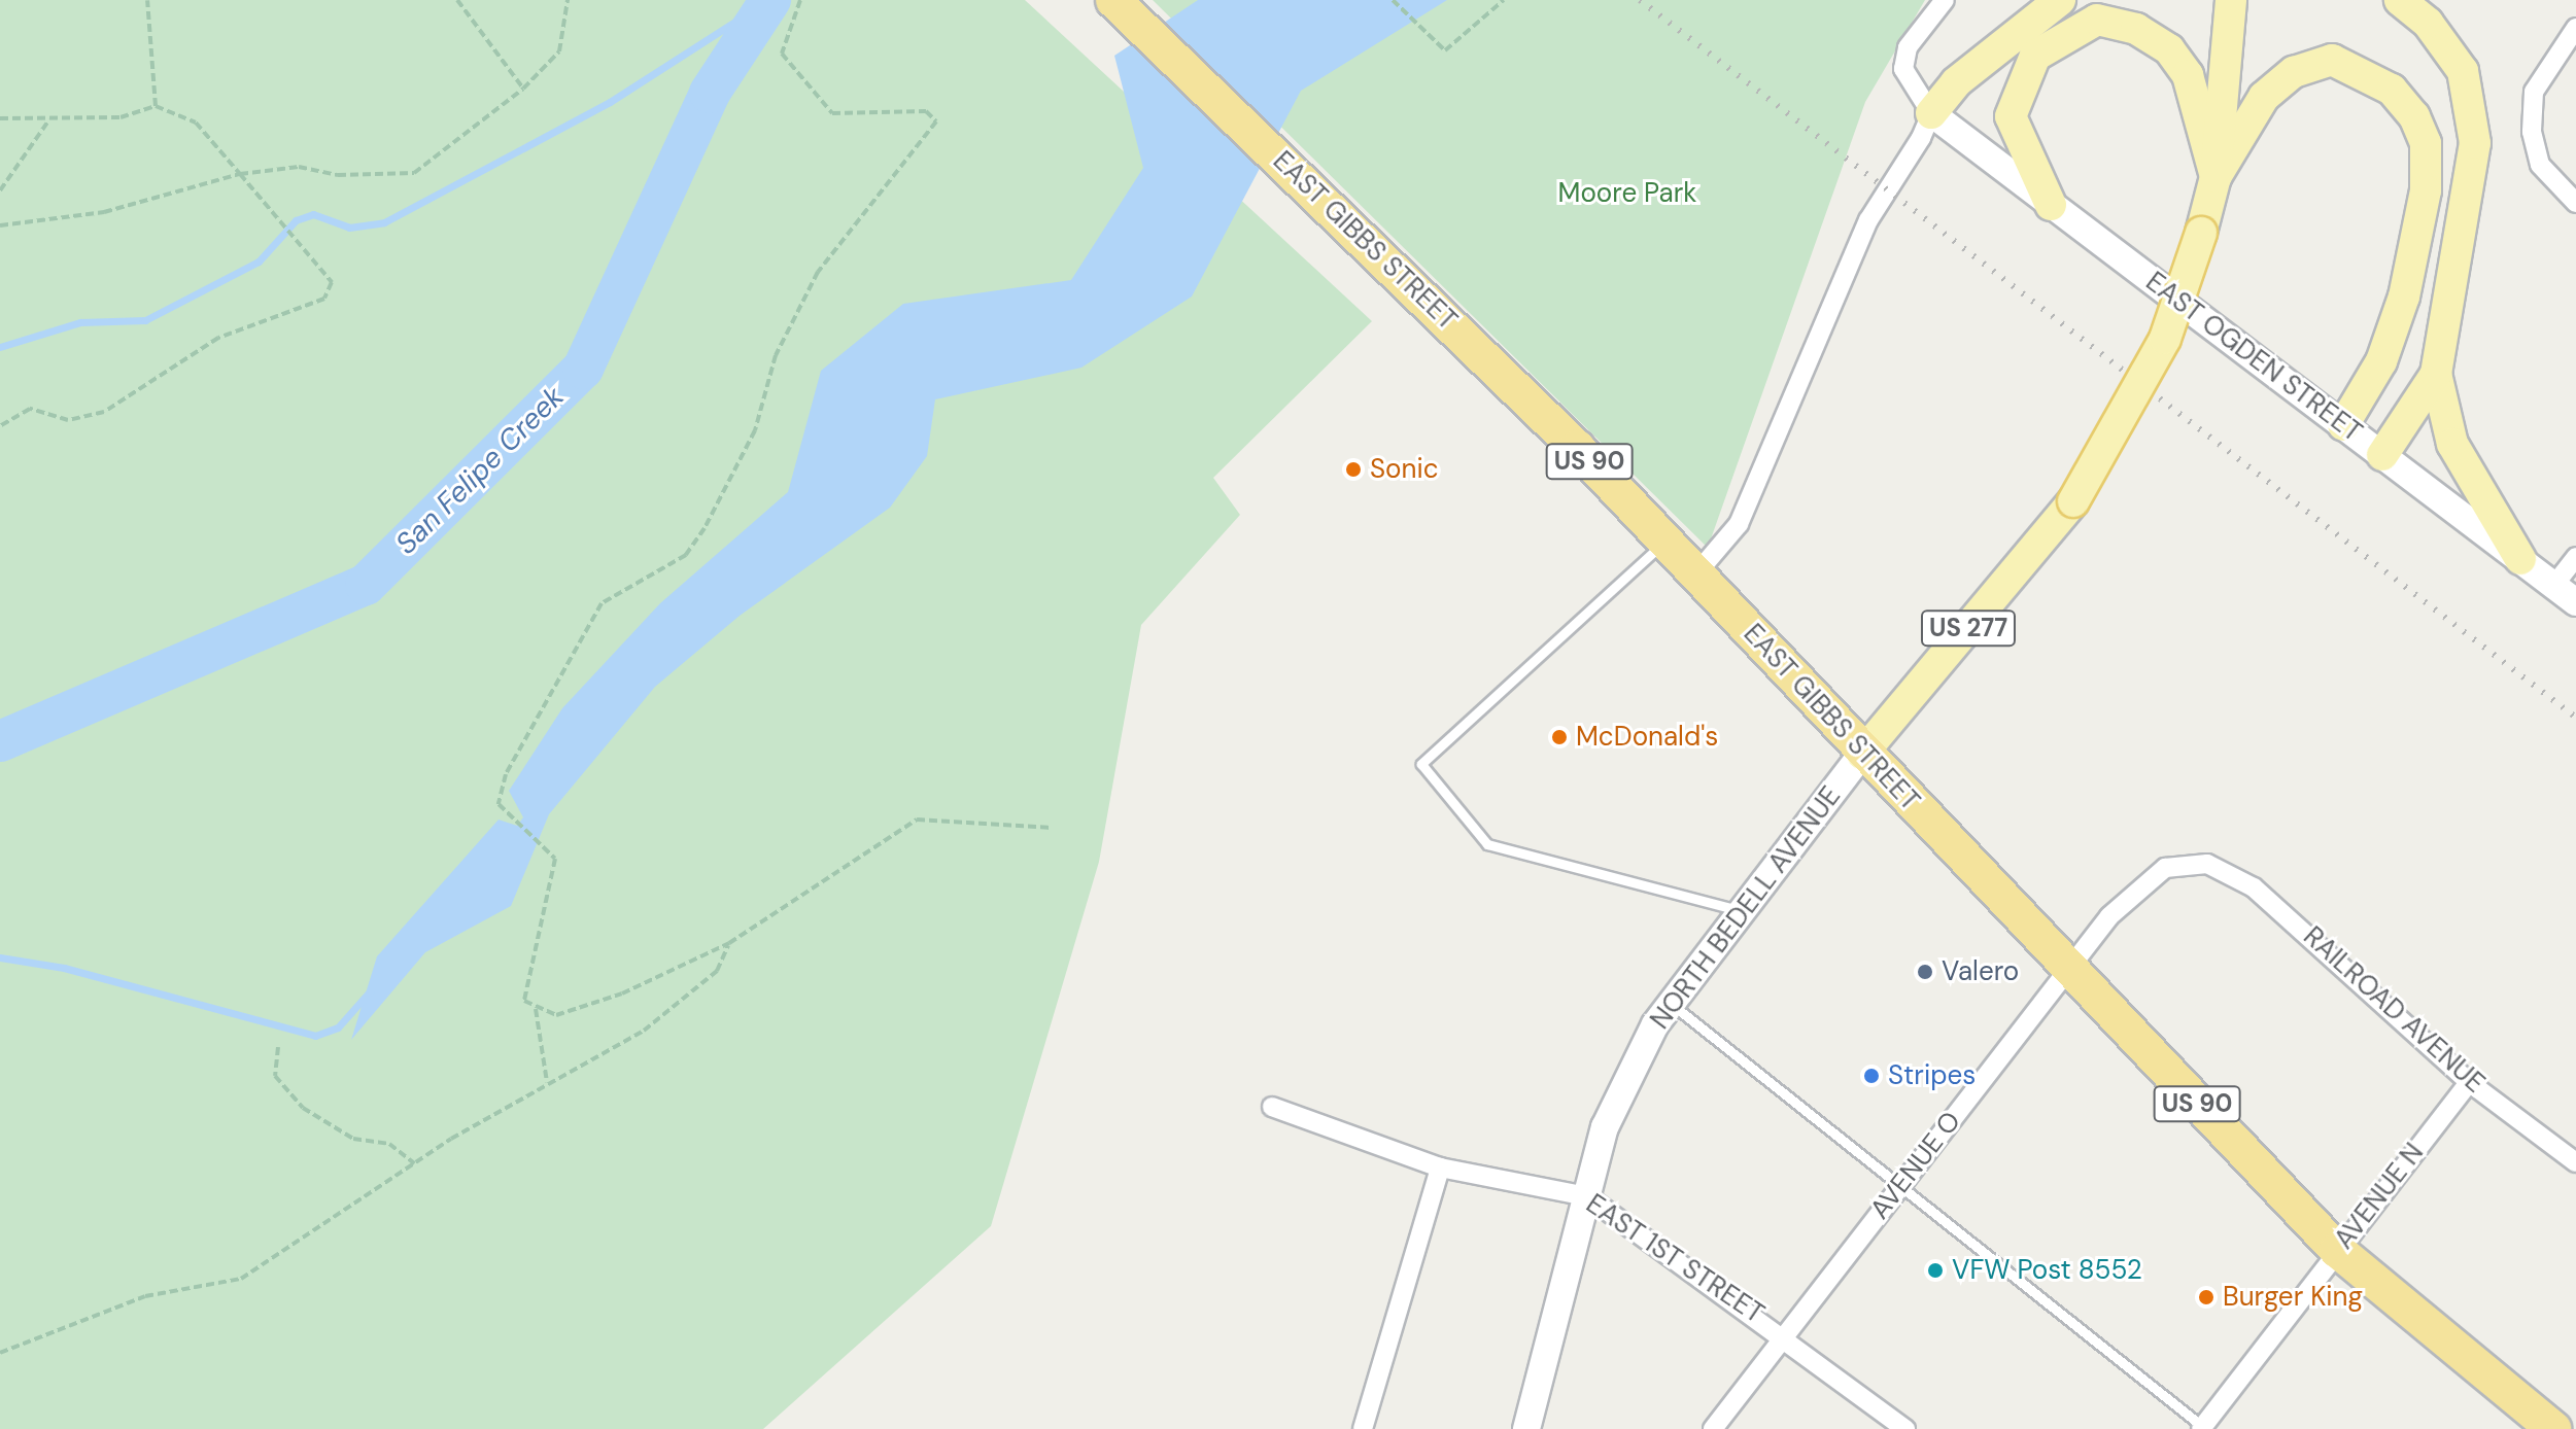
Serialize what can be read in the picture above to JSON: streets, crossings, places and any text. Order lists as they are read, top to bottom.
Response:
{
  "streets": {
    "highway": ["EAST GIBBS STREET", "US 90"],
    "main road": ["EAST OGDEN STREET", "US 277", "NORTH BEDELL AVENUE"],
    "street": [
      "RAILROAD AVENUE",
      "AVENUE O",
      "AVENUE N",
      "EAST 1ST STREET"
    ]
  },
  "crossings": [
    ["EAST GIBBS STREET", "NORTH BEDELL AVENUE"],
    ["EAST GIBBS STREET", "AVENUE O"],
    ["EAST GIBBS STREET", "AVENUE N"],
    ["US 277", "NORTH BEDELL AVENUE"],
    ["NORTH BEDELL AVENUE", "EAST 1ST STREET"],
    ["RAILROAD AVENUE", "AVENUE O"],
    ["RAILROAD AVENUE", "AVENUE N"],
    ["AVENUE O", "EAST 1ST STREET"]
  ],
  "water": ["San Felipe Creek"],
  "parks": ["Moore Park"],
  "places": [
    "Sonic",
    "McDonald's",
    "Valero",
    "Stripes",
    "VFW Post 8552",
    "Burger King"
  ]
}
